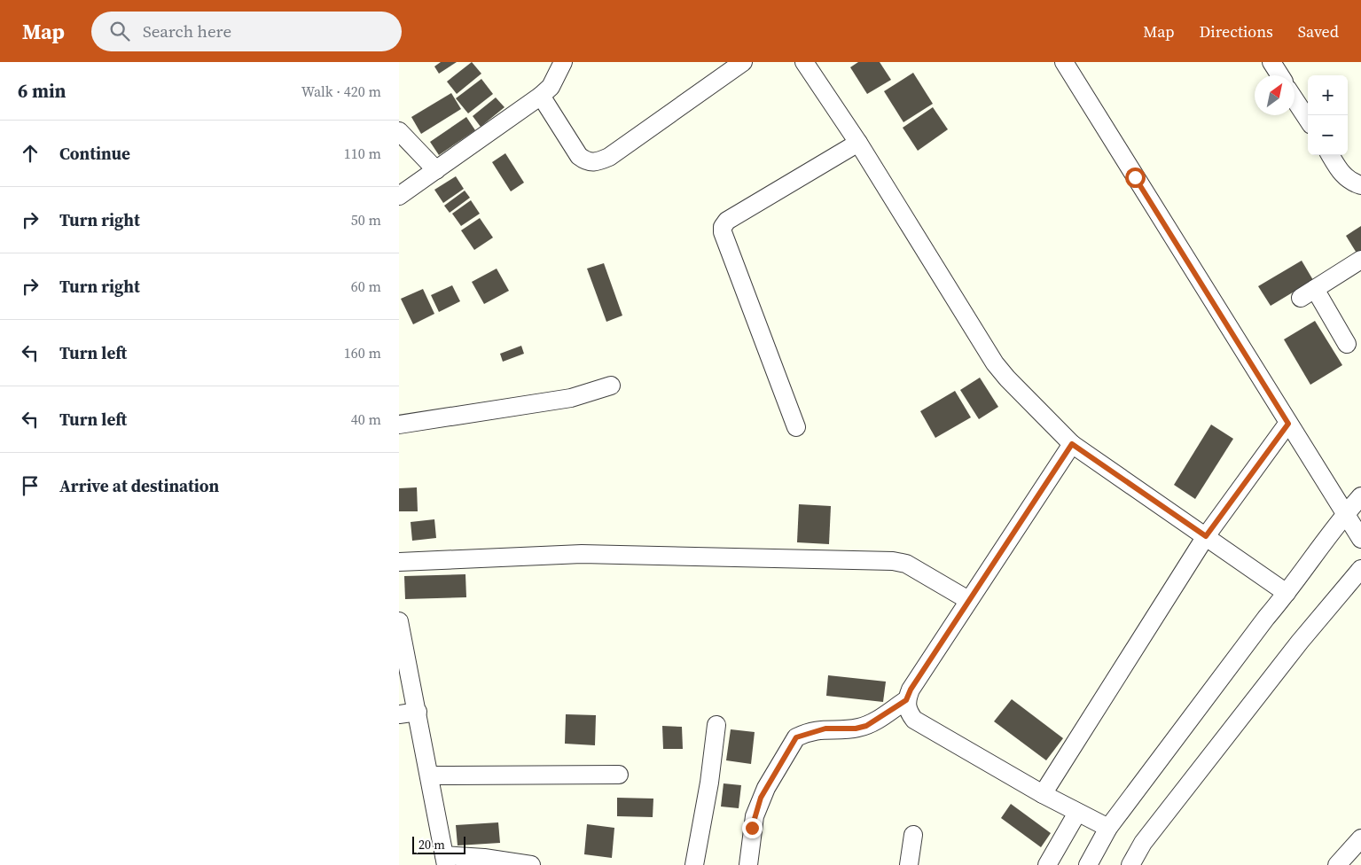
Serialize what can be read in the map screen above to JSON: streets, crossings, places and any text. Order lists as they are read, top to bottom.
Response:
{
  "scale_bar": "20 m",
  "north": "top right",
  "page": {
    "header": "Map",
    "search": "Search here",
    "nav": ["Map", "Directions", "Saved"],
    "heading": ["6 min", "Walk · 420 m"],
    "map_buttons": ["+", "−"],
    "list": [
      ["Continue", "110 m"],
      ["Turn right", "50 m"],
      ["Turn right", "60 m"],
      ["Turn left", "160 m"],
      ["Turn left", "40 m"],
      "Arrive at destination"
    ],
    "scale": "20 m"
  }
}
